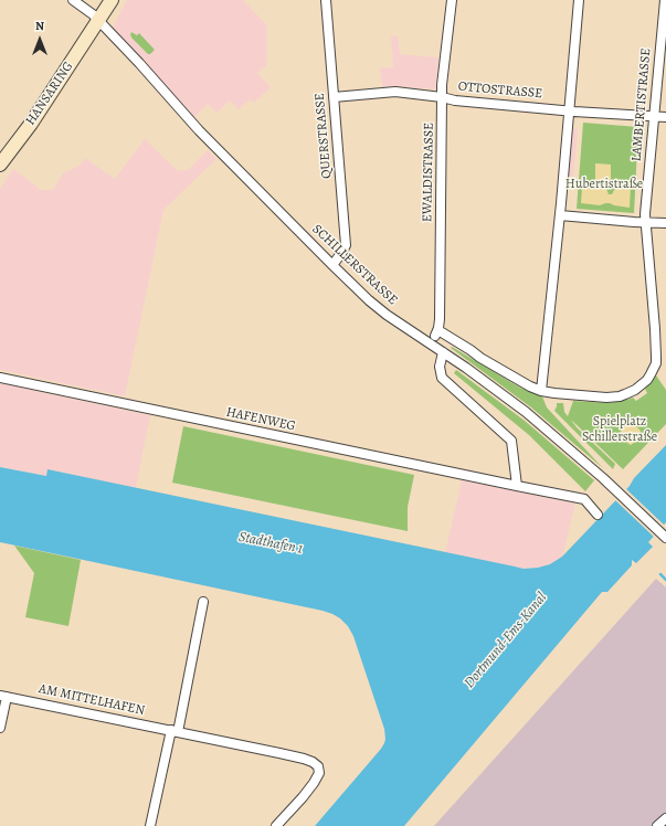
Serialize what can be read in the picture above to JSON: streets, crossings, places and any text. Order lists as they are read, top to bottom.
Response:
{
  "streets": {
    "main road": ["HANSARING"],
    "street": [
      "OTTOSTRASSE",
      "LAMBERTISTRASSE",
      "QUERSTRASSE",
      "EWALDISTRASSE",
      "SCHILLERSTRASSE",
      "HAFENWEG",
      "AM MITTELHAFEN"
    ]
  },
  "crossings": [
    ["OTTOSTRASSE", "LAMBERTISTRASSE"],
    ["OTTOSTRASSE", "QUERSTRASSE"],
    ["OTTOSTRASSE", "EWALDISTRASSE"],
    ["HANSARING", "SCHILLERSTRASSE"],
    ["QUERSTRASSE", "SCHILLERSTRASSE"],
    ["EWALDISTRASSE", "SCHILLERSTRASSE"]
  ],
  "water": ["Stadthafen 1", "Dortmund-Ems-Kanal"],
  "parks": ["Hubertistraße", "Spielplatz Schillerstraße"],
  "north": "top"
}
